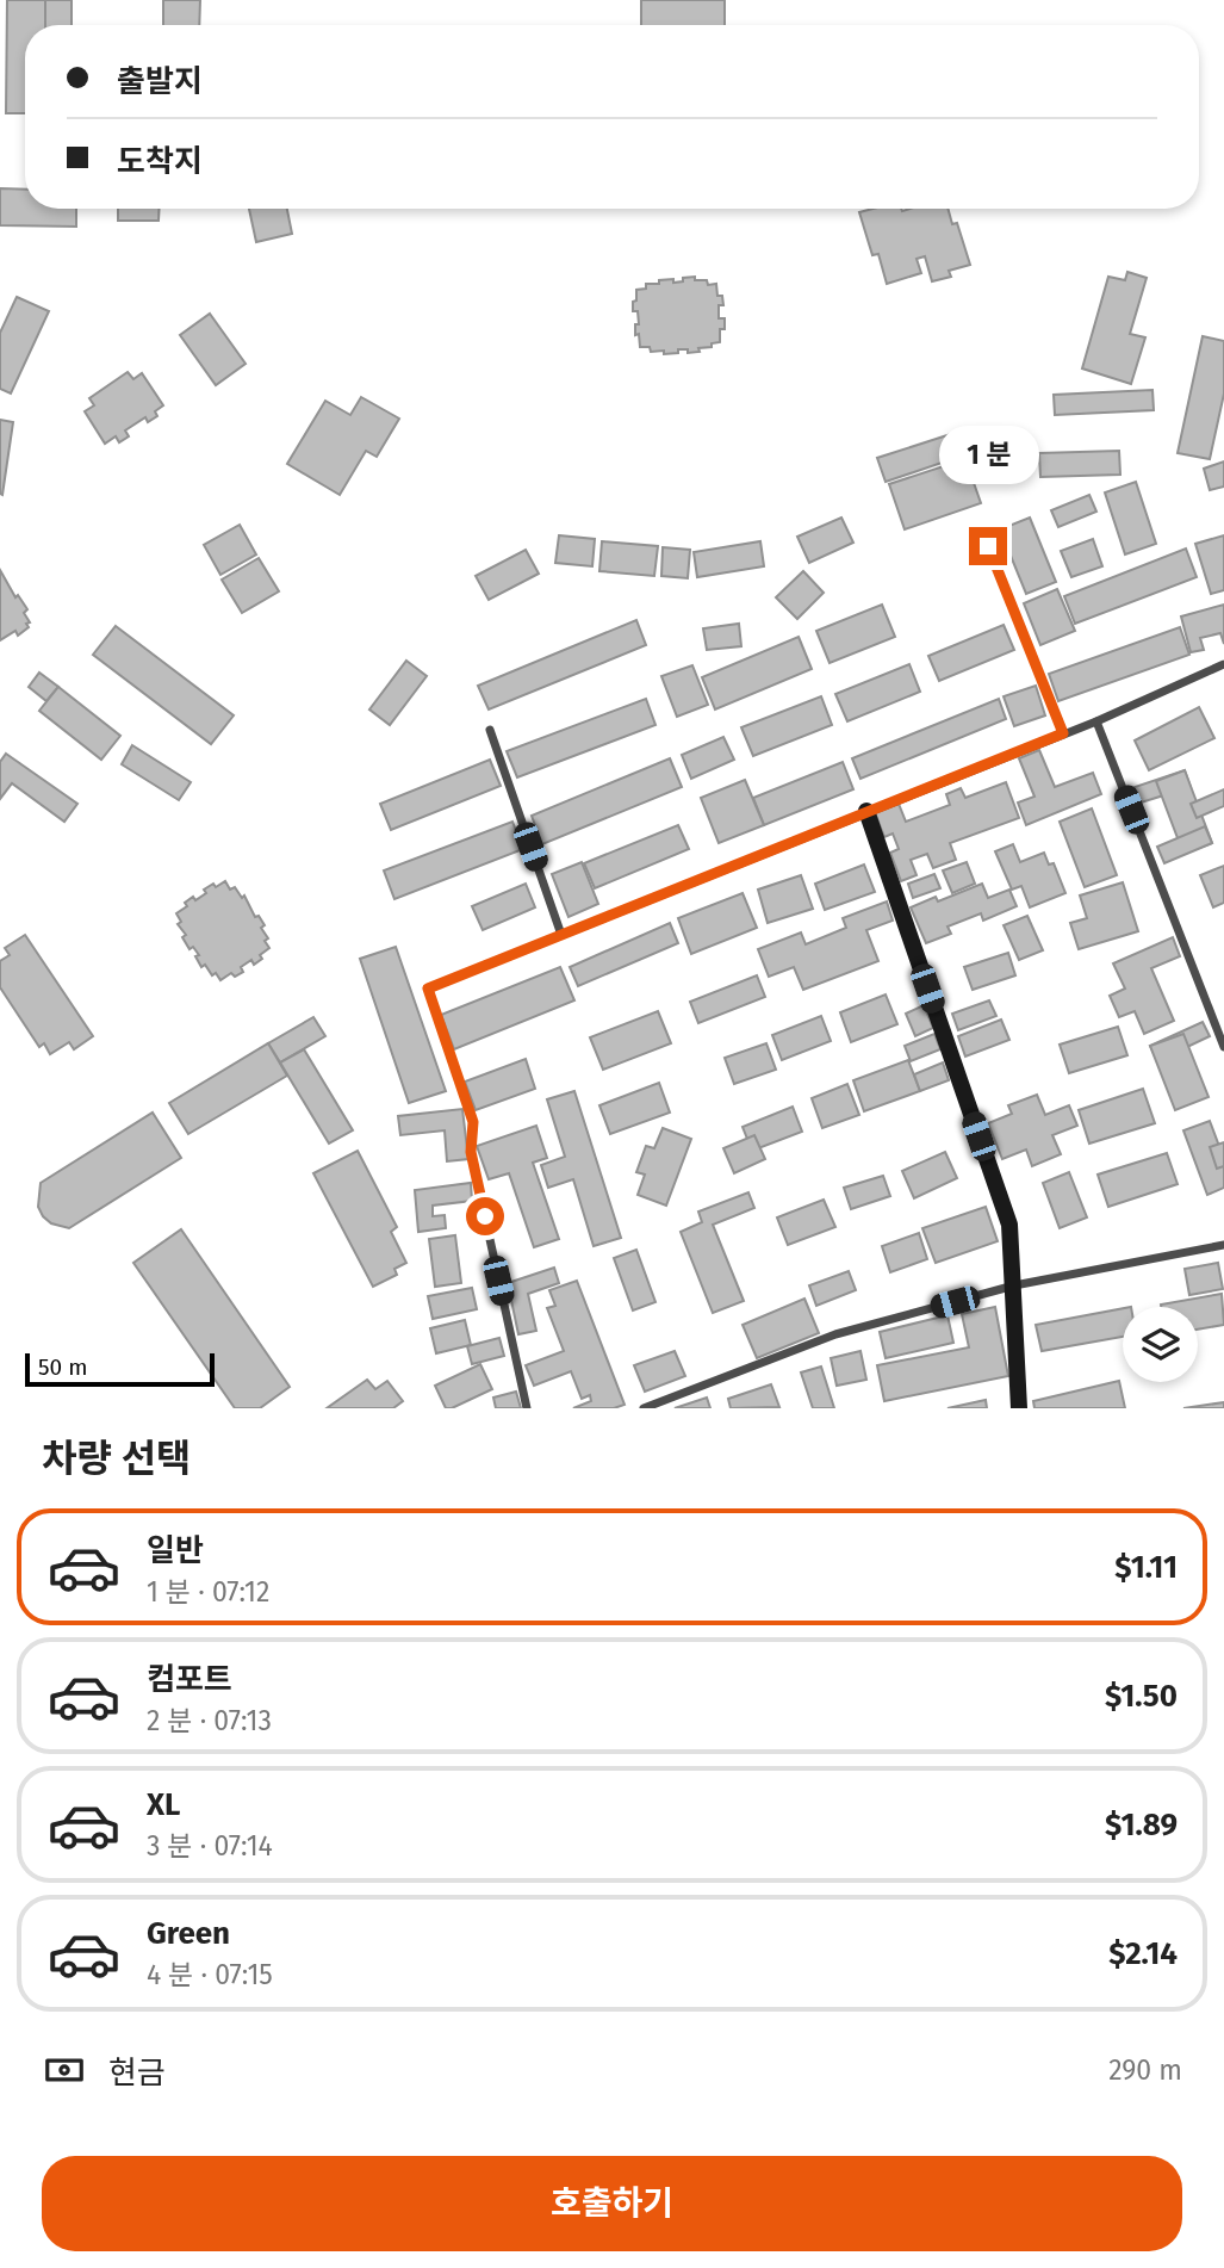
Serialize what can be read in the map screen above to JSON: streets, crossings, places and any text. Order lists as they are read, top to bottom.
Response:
{
  "scale_bar": "50 m",
  "page": {
    "banner": ["출발지", "도착지"],
    "bubble": "1 분",
    "scale": "50 m",
    "heading": "차량 선택",
    "list": [
      {
        "name": "일반",
        "note": "1 분 · 07:12",
        "value": "$1.11"
      },
      {
        "name": "컴포트",
        "note": "2 분 · 07:13",
        "value": "$1.50"
      },
      {
        "name": "XL",
        "note": "3 분 · 07:14",
        "value": "$1.89"
      },
      {
        "name": "Green",
        "note": "4 분 · 07:15",
        "value": "$2.14"
      }
    ],
    "pay": ["현금", "290 m"],
    "buttons": "호출하기"
  }
}
